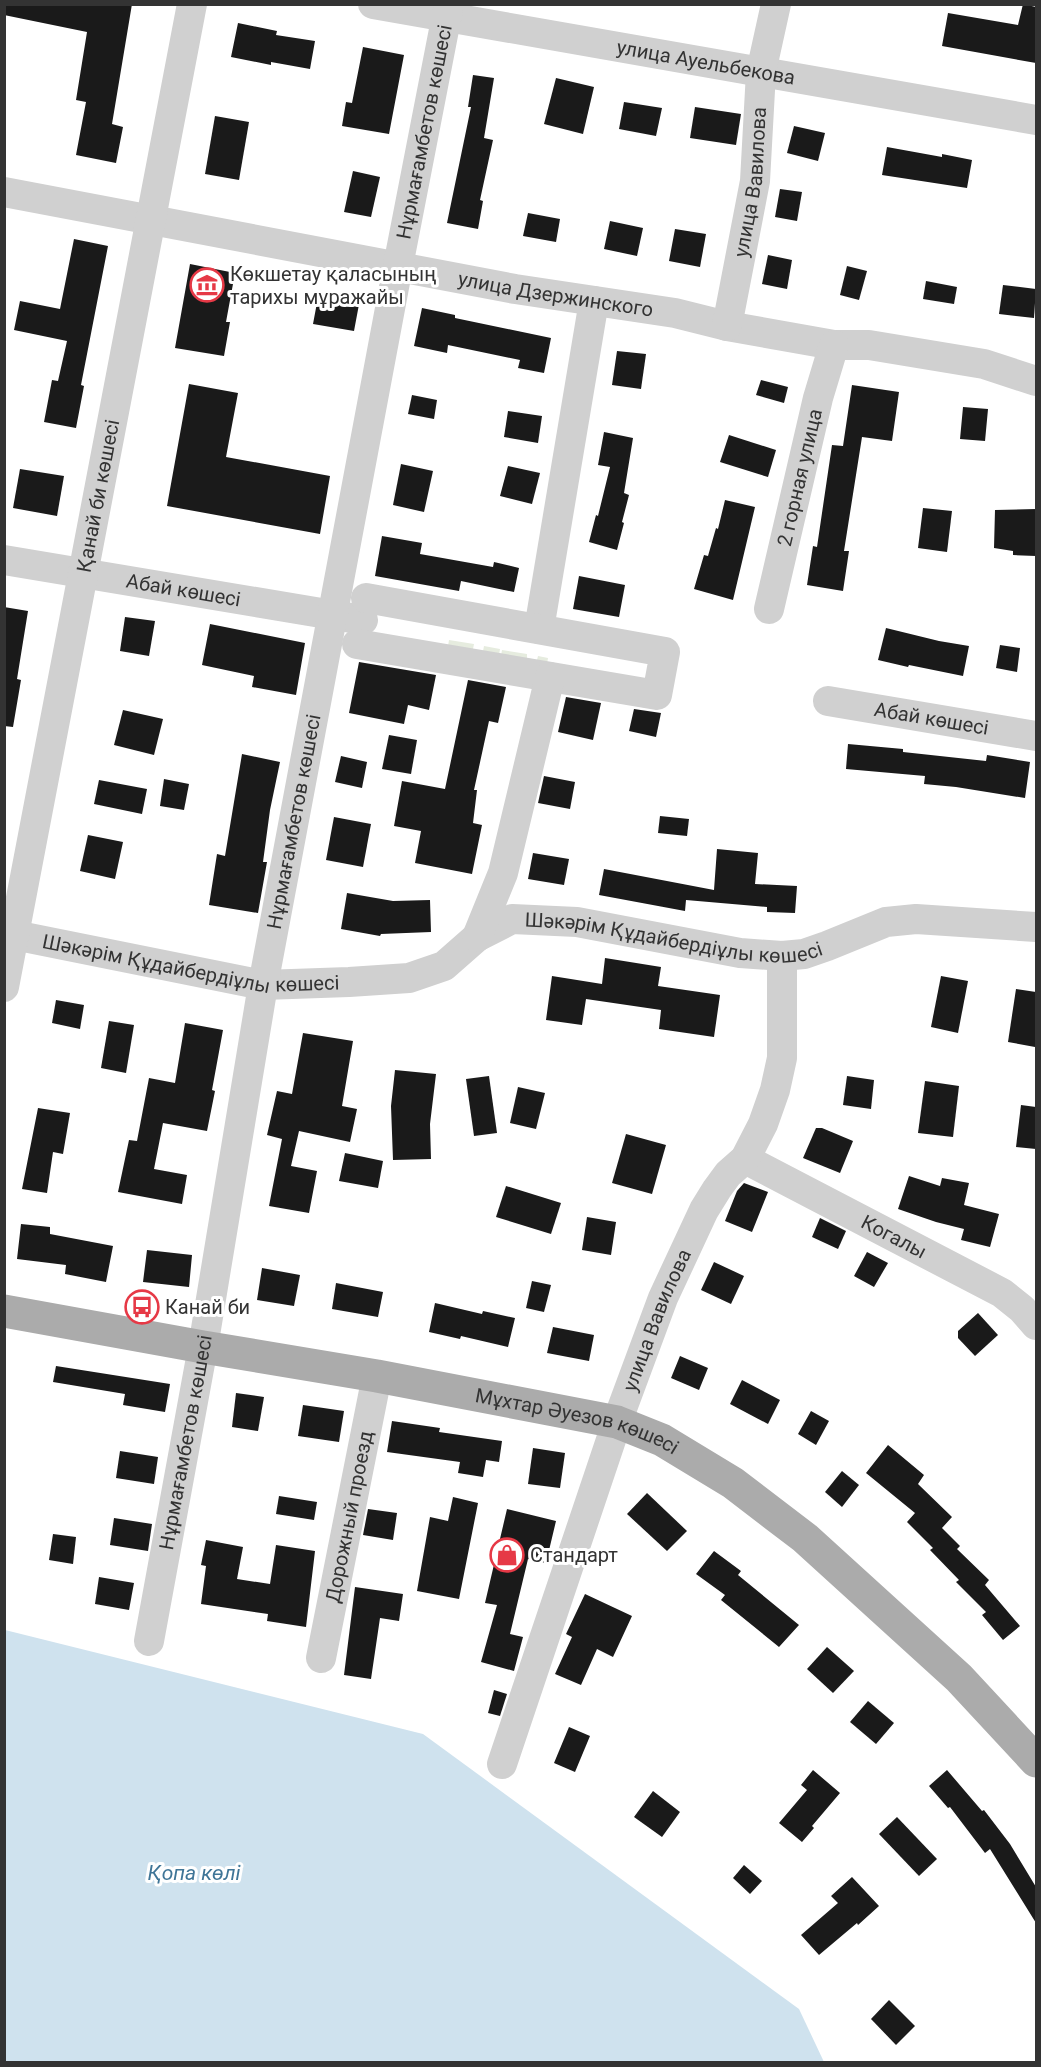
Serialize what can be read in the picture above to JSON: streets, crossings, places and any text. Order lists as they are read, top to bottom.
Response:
{
  "streets": {
    "main road": ["Мұхтар Әуезов көшесі"],
    "street": [
      "улица Ауельбекова",
      "Нұрмағамбетов көшесі",
      "улица Вавилова",
      "улица Дзержинского",
      "2 горная улица",
      "Қанай би көшесі",
      "Абай көшесі",
      "Шәкәрім Құдайбердіұлы көшесі",
      "Когалы",
      "Дорожный проезд"
    ]
  },
  "crossings": [
    ["улица Ауельбекова", "Нұрмағамбетов көшесі"],
    ["улица Ауельбекова", "улица Вавилова"],
    ["Нұрмағамбетов көшесі", "улица Дзержинского"],
    ["Нұрмағамбетов көшесі", "Абай көшесі"],
    ["Нұрмағамбетов көшесі", "Шәкәрім Құдайбердіұлы көшесі"],
    ["Нұрмағамбетов көшесі", "Мұхтар Әуезов көшесі"],
    ["улица Вавилова", "улица Дзержинского"],
    ["улица Вавилова", "Шәкәрім Құдайбердіұлы көшесі"],
    ["улица Вавилова", "Когалы"],
    ["улица Вавилова", "Мұхтар Әуезов көшесі"],
    ["улица Дзержинского", "2 горная улица"],
    ["улица Дзержинского", "Қанай би көшесі"],
    ["Қанай би көшесі", "Абай көшесі"],
    ["Қанай би көшесі", "Шәкәрім Құдайбердіұлы көшесі"],
    ["Мұхтар Әуезов көшесі", "Дорожный проезд"]
  ],
  "water": ["Қопа көлі"],
  "places": {
    "museum": ["Көкшетау қаласының тарихы мұражайы"],
    "bus stop": ["Канай би"],
    "shop": ["Стандарт"]
  }
}
